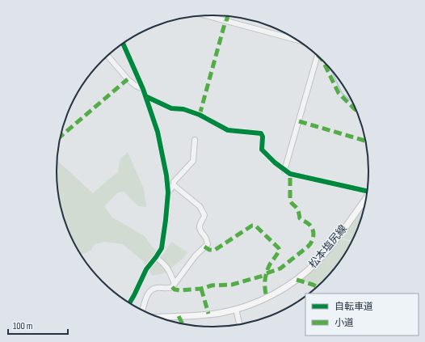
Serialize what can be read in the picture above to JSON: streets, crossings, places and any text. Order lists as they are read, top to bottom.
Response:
{
  "streets": {
    "main road": ["松本塩尻線"]
  },
  "legend": ["自転車道", "小道"],
  "scale_bar": "100 m"
}
